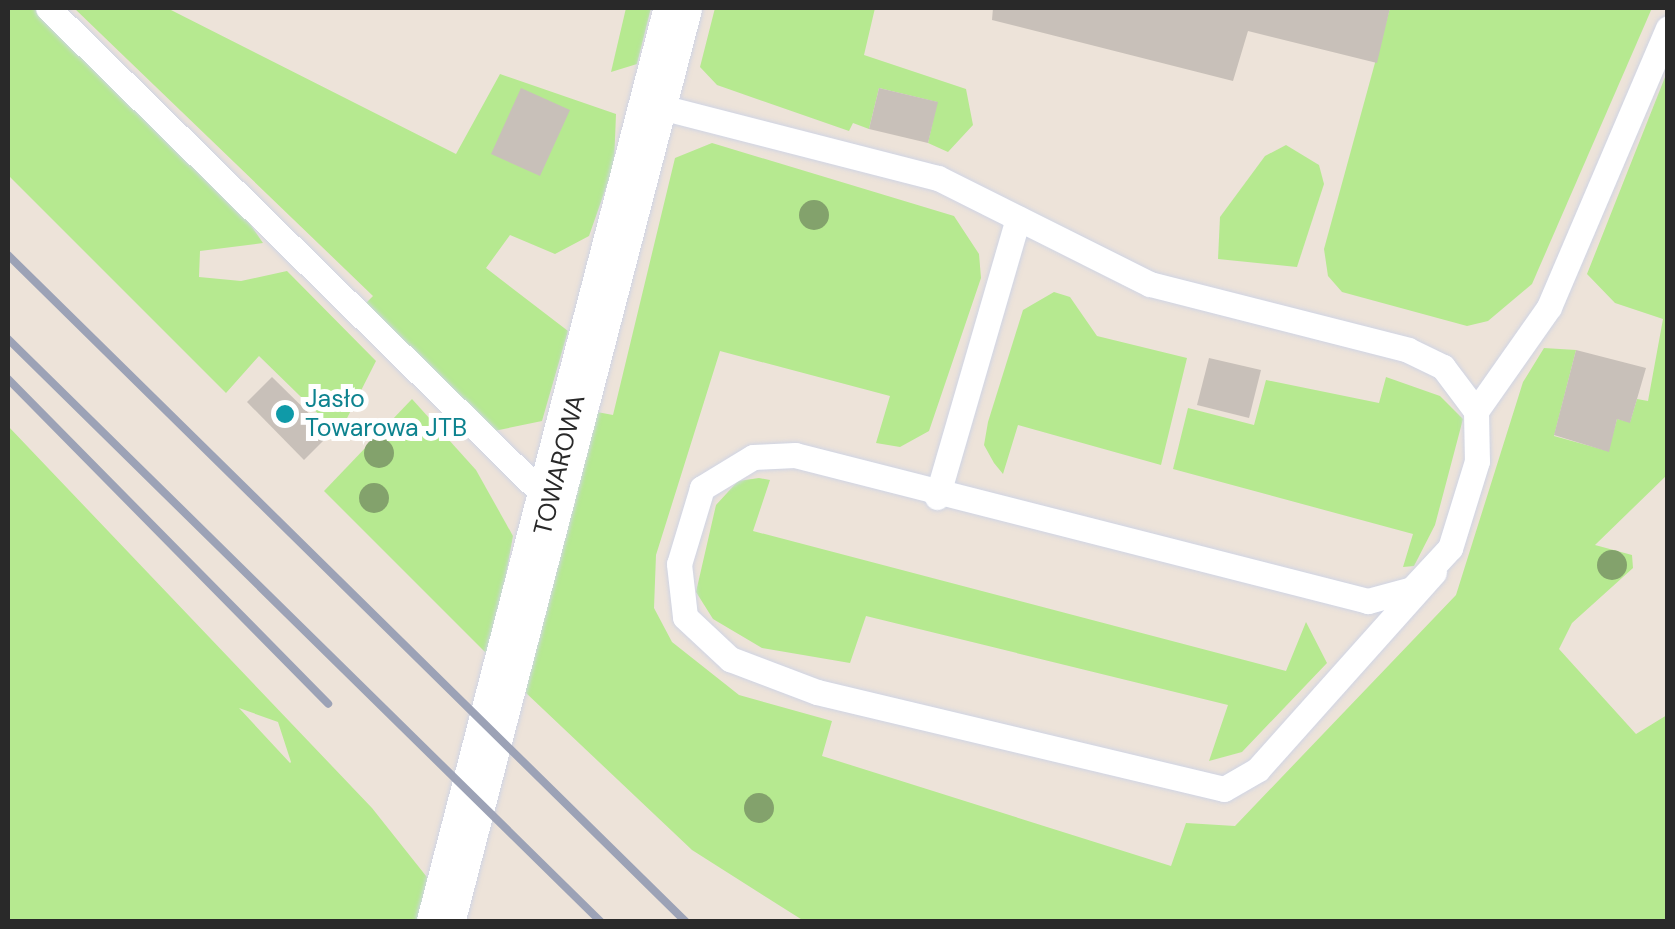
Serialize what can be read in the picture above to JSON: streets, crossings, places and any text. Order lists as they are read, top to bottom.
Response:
{
  "streets": {
    "street": ["TOWAROWA"]
  },
  "places": ["Jasło Towarowa JTB"]
}
